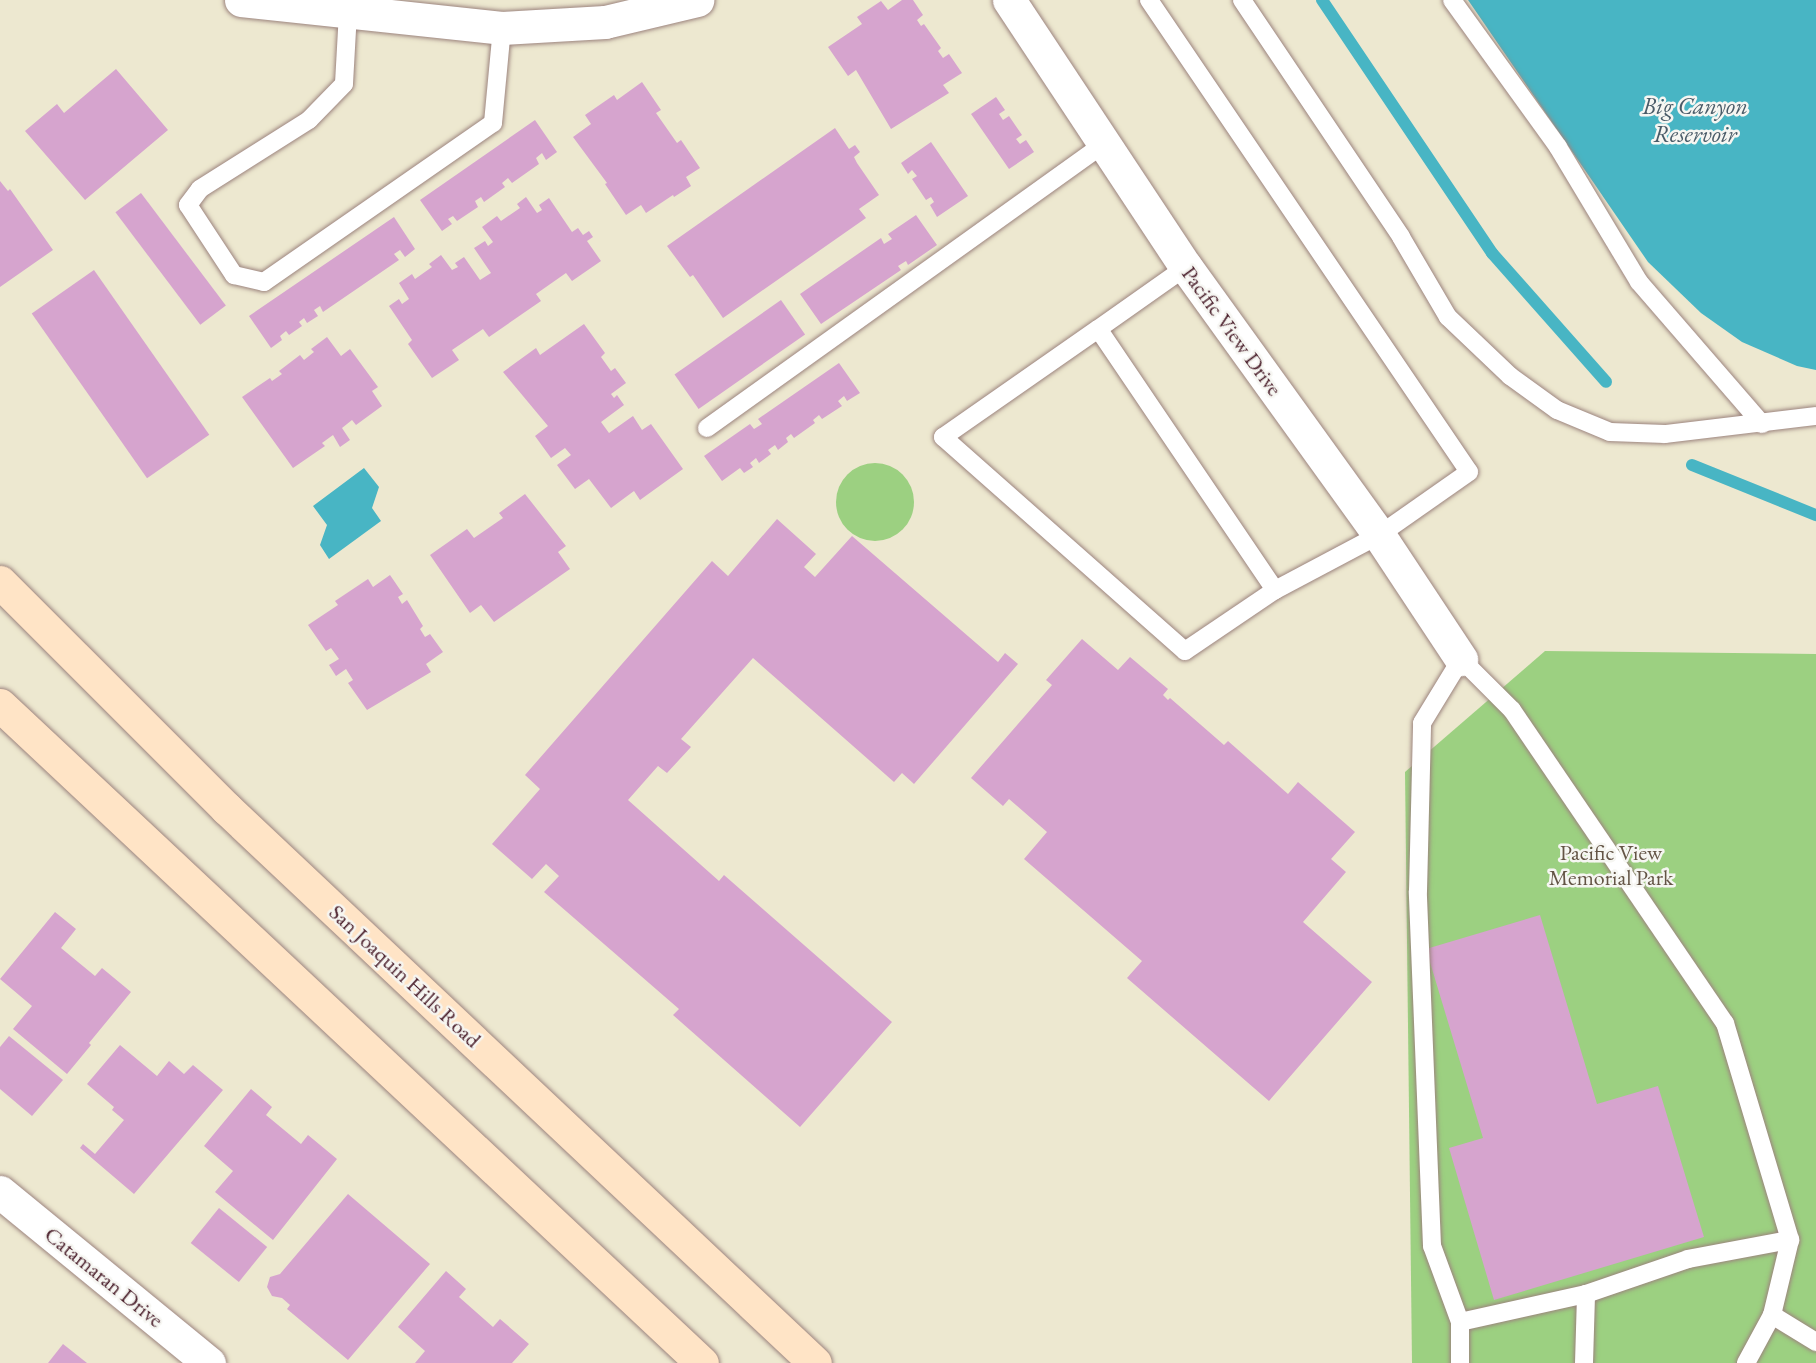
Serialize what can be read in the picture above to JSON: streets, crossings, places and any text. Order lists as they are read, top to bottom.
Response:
{
  "streets": {
    "main road": ["San Joaquin Hills Road"],
    "street": ["Pacific View Drive", "Catamaran Drive"]
  },
  "water": ["Big Canyon Reservoir"],
  "parks": ["Pacific View Memorial Park"]
}
